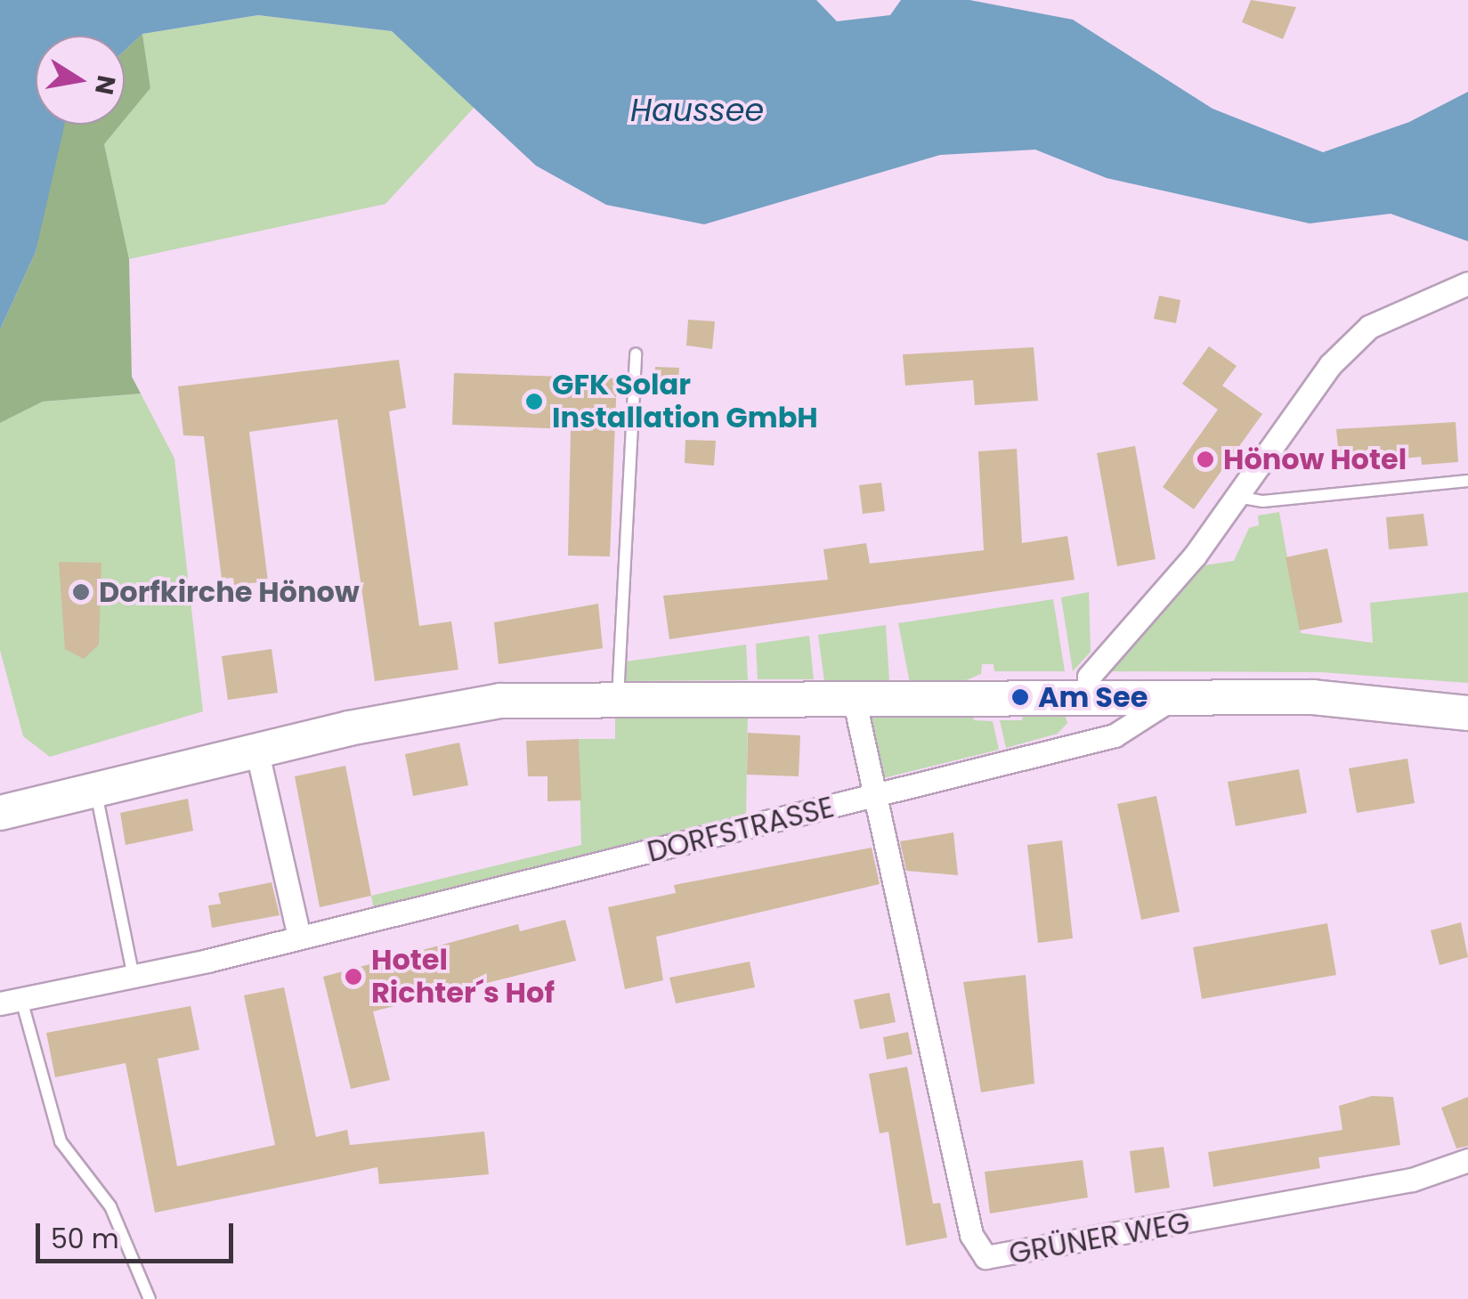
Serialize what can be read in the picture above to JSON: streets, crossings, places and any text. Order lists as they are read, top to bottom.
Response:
{
  "streets": {
    "street": ["DORFSTRASSE", "GRÜNER WEG"]
  },
  "crossings": [
    ["DORFSTRASSE", "GRÜNER WEG"]
  ],
  "water": ["Haussee"],
  "places": [
    "GFK Solar Installation GmbH",
    "Hönow Hotel",
    "Dorfkirche Hönow",
    "Am See",
    "Hotel Richter´s Hof"
  ],
  "scale_bar": "50 m",
  "north": "right"
}
